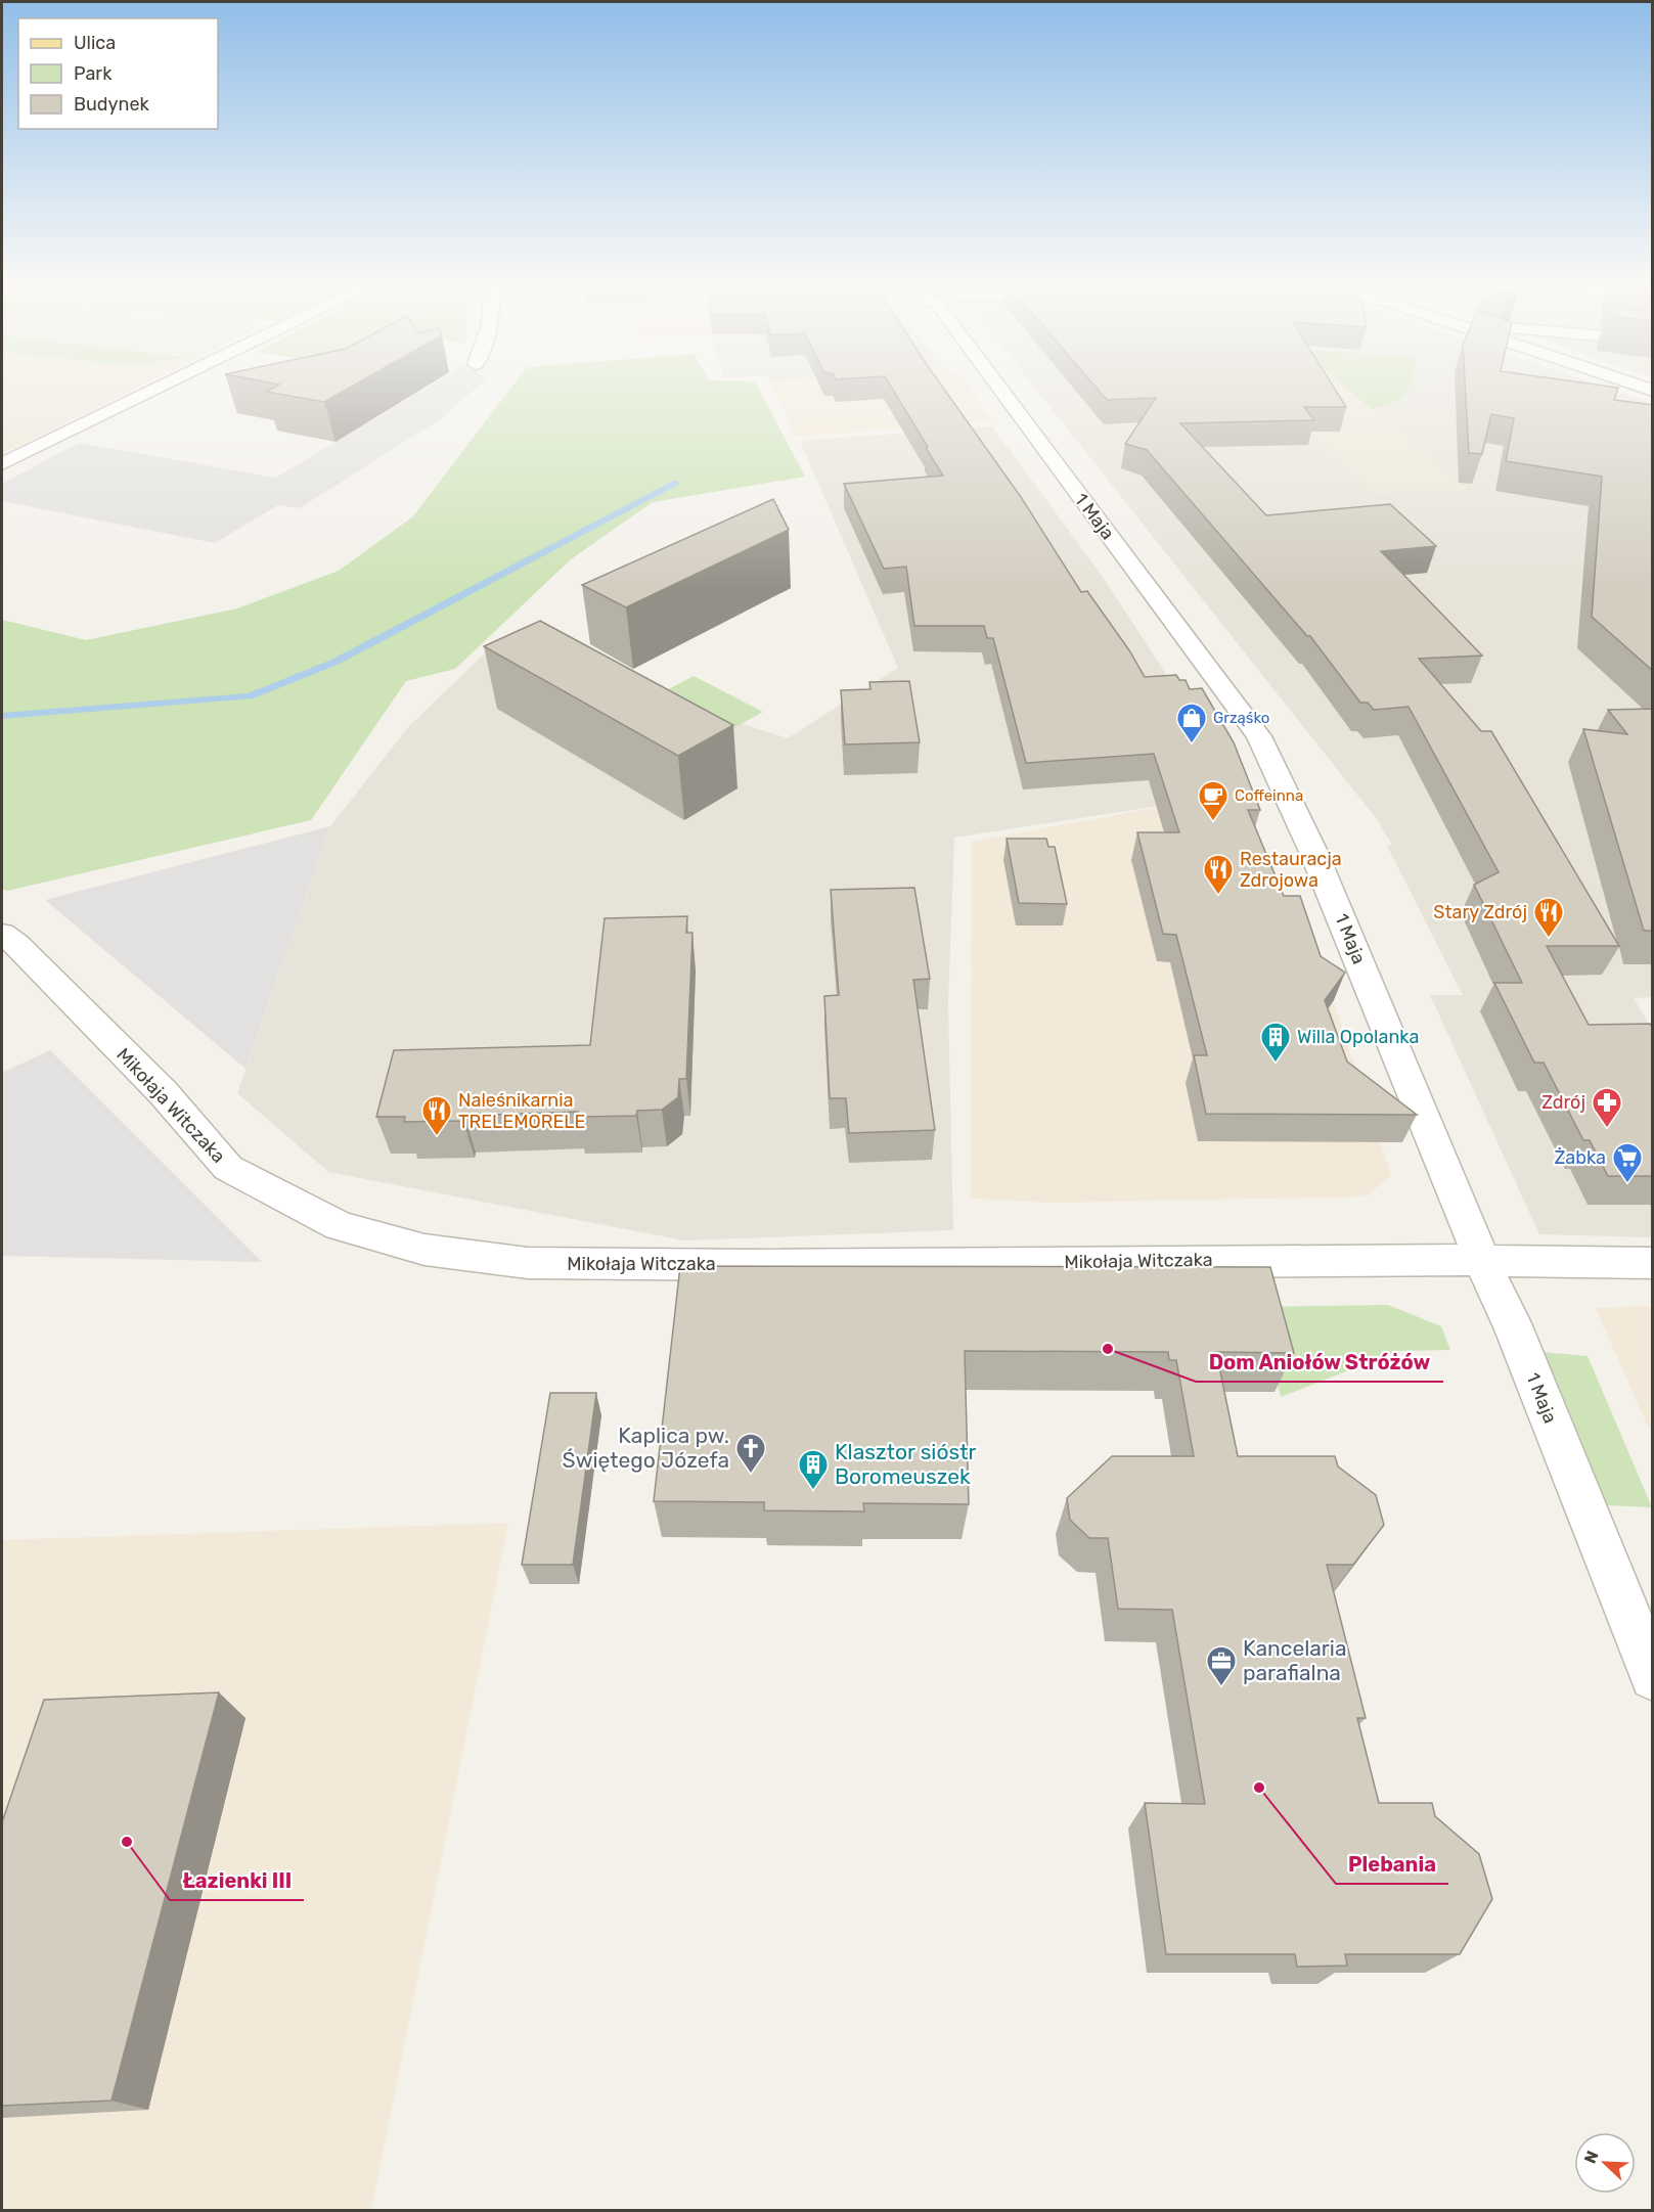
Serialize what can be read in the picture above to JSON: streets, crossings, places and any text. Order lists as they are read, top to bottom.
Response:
{
  "streets": {
    "street": ["1 Maja", "Mikołaja Witczaka"]
  },
  "crossings": [
    ["1 Maja", "Mikołaja Witczaka"]
  ],
  "places": {
    "shop": ["Grząśko"],
    "cafe": ["Coffeinna"],
    "restaurant": ["Restauracja Zdrojowa", "Stary Zdrój", "Naleśnikarnia TRELEMORELE"],
    "building": ["Willa Opolanka", "Klasztor sióstr Boromeuszek"],
    "pharmacy": ["Zdrój"],
    "supermarket": ["Żabka"],
    "other": ["Dom Aniołów Stróżów", "Plebania", "Łazienki III"],
    "church": ["Kaplica pw. Świętego Józefa"],
    "office": ["Kancelaria parafialna"]
  },
  "legend": ["Ulica", "Park", "Budynek"],
  "north": "top left"
}
